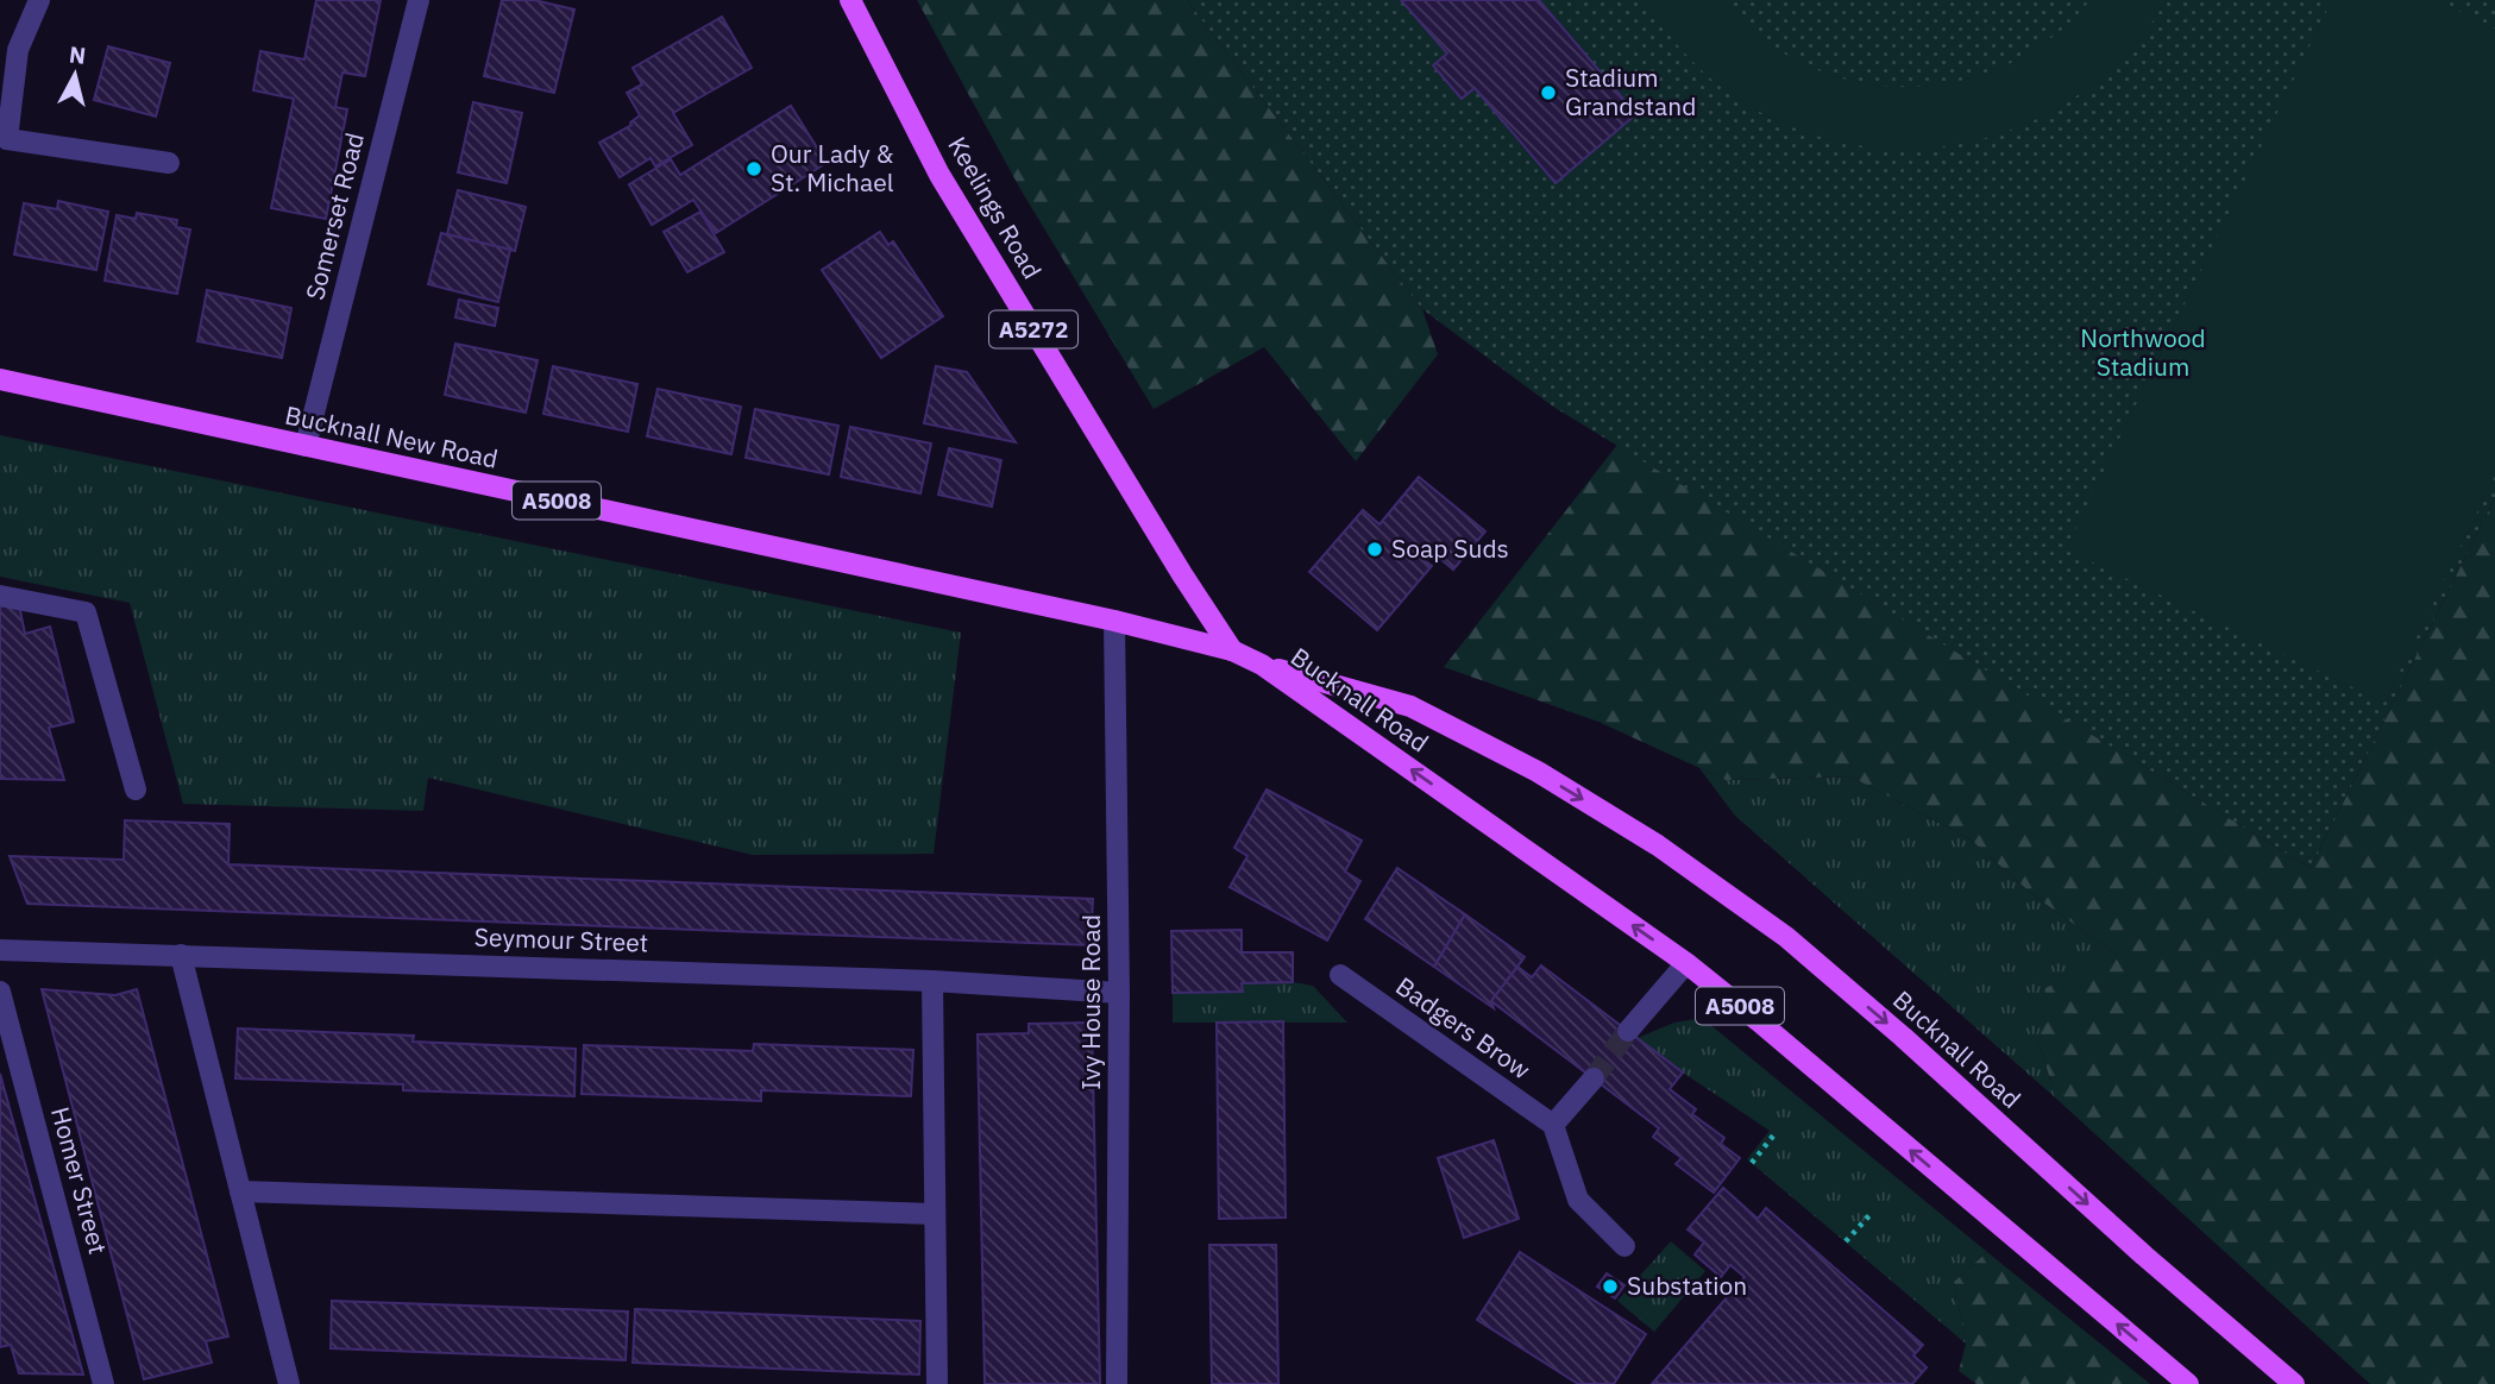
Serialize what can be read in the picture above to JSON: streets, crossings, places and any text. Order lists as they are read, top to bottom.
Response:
{
  "streets": {
    "main road": [
      "Keelings Road",
      "A5272",
      "Bucknall New Road",
      "A5008",
      "Bucknall Road"
    ],
    "street": [
      "Somerset Road",
      "Seymour Street",
      "Ivy House Road",
      "Badgers Brow",
      "Homer Street"
    ]
  },
  "crossings": [
    ["Keelings Road", "A5008"],
    ["Somerset Road", "Bucknall New Road"],
    ["Bucknall New Road", "A5008"],
    ["Bucknall New Road", "Ivy House Road"],
    ["A5008", "Bucknall Road"],
    ["A5008", "Ivy House Road"],
    ["Seymour Street", "Ivy House Road"]
  ],
  "parks": ["Northwood Stadium"],
  "places": [
    "Stadium Grandstand",
    "Our Lady & St. Michael",
    "Soap Suds",
    "Substation"
  ],
  "north": "top"
}
